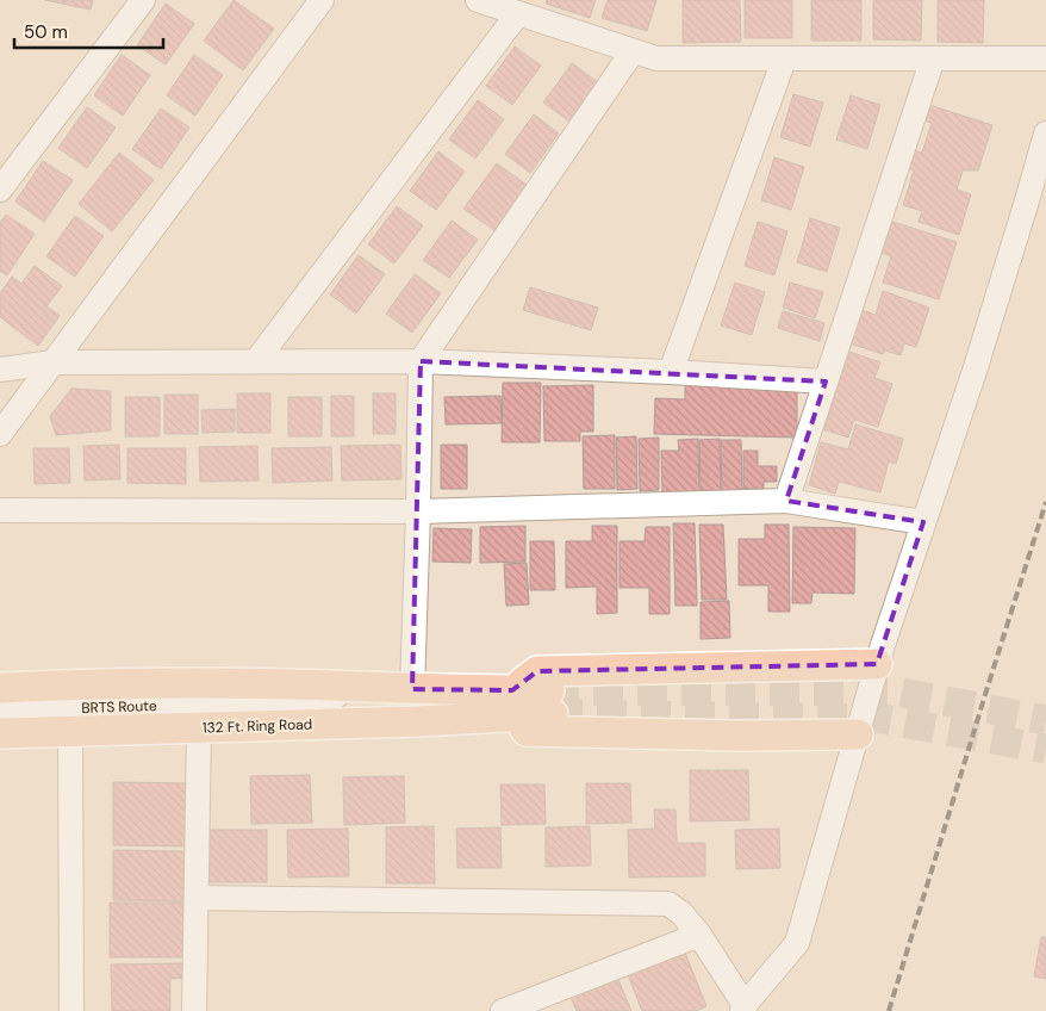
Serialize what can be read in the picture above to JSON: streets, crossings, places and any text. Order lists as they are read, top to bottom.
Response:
{
  "streets": {
    "main road": ["132 Ft. Ring Road"],
    "street": ["BRTS Route"]
  },
  "crossings": [
    ["BRTS Route", "132 Ft. Ring Road"]
  ],
  "scale_bar": "50 m"
}
